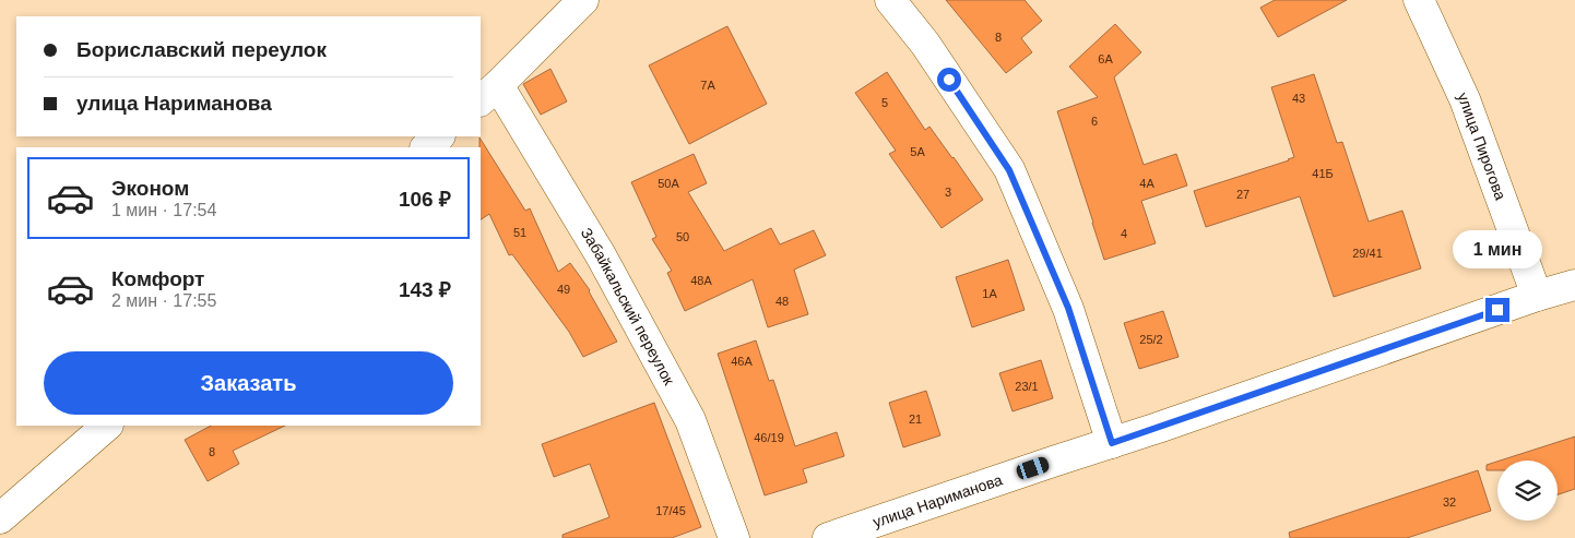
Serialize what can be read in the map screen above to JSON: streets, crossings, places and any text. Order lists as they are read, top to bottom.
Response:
{
  "streets": {
    "street": ["улица Пирогова", "Забайкальский переулок", "улица Нариманова"]
  },
  "crossings": [
    ["улица Пирогова", "улица Нариманова"]
  ],
  "house_numbers": [
    "8",
    "6А",
    "7А",
    "43",
    "5",
    "6",
    "5А",
    "41Б",
    "50А",
    "4А",
    "3",
    "27",
    "51",
    "4",
    "50",
    "29/41",
    "48А",
    "49",
    "1А",
    "48",
    "25/2",
    "46А",
    "23/1",
    "21",
    "46/19",
    "8",
    "32",
    "17/45"
  ],
  "page": {
    "banner": ["Бориславский переулок", "улица Нариманова"],
    "list": [
      {
        "name": "Эконом",
        "note": "1 мин · 17:54",
        "value": "106 ₽"
      },
      {
        "name": "Комфорт",
        "note": "2 мин · 17:55",
        "value": "143 ₽"
      }
    ],
    "bubble": "1 мин",
    "buttons": "Заказать"
  }
}
